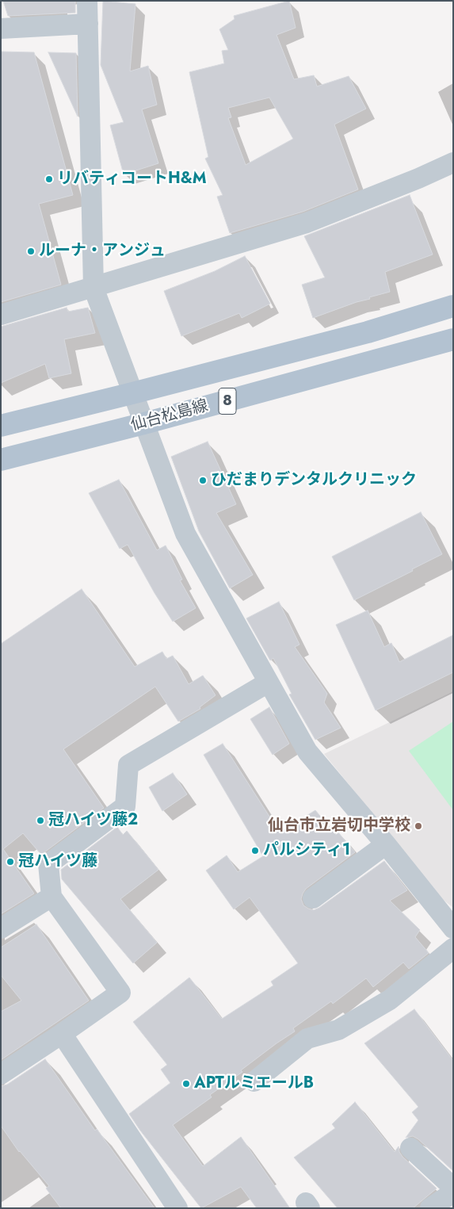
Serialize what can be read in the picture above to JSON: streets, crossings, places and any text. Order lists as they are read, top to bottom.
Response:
{
  "streets": {
    "main road": ["8", "仙台松島線"]
  },
  "places": [
    "リバティコートH&M",
    "ルーナ・アンジュ",
    "ひだまりデンタルクリニック",
    "冠ハイツ藤2",
    "仙台市立岩切中学校",
    "パルシティ1",
    "冠ハイツ藤",
    "APTルミエールB"
  ]
}
